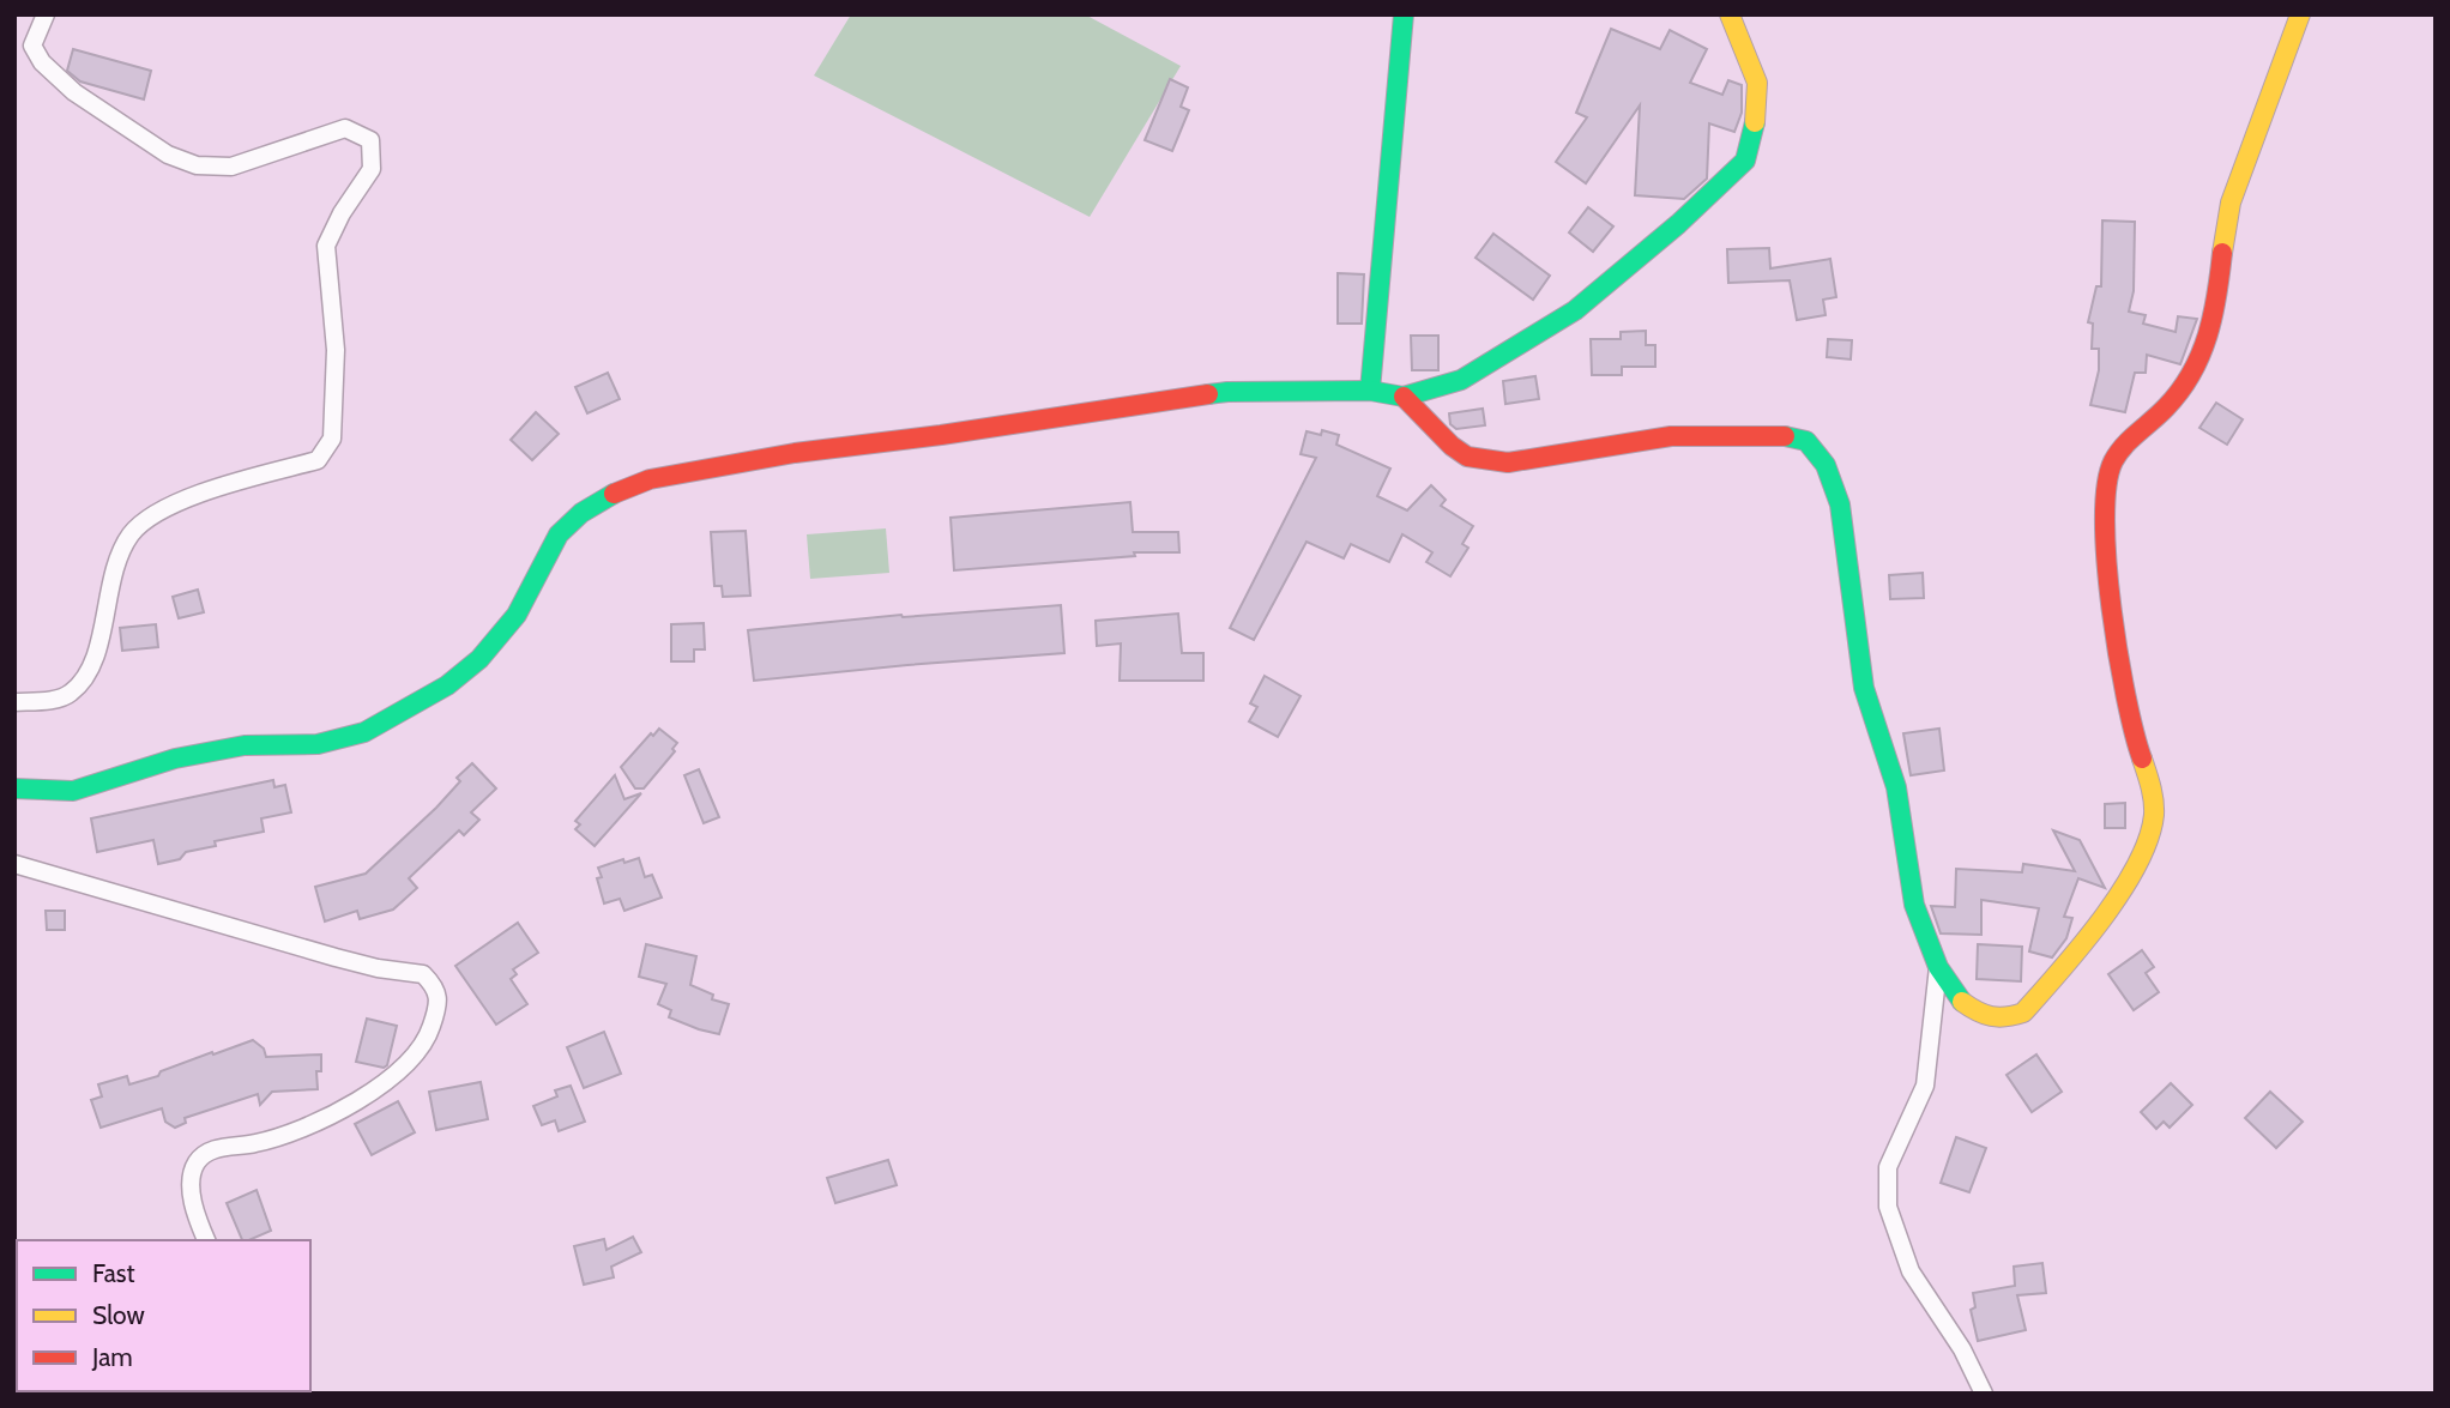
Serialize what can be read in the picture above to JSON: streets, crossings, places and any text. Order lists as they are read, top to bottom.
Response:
{
  "legend": ["Fast", "Slow", "Jam"]
}
